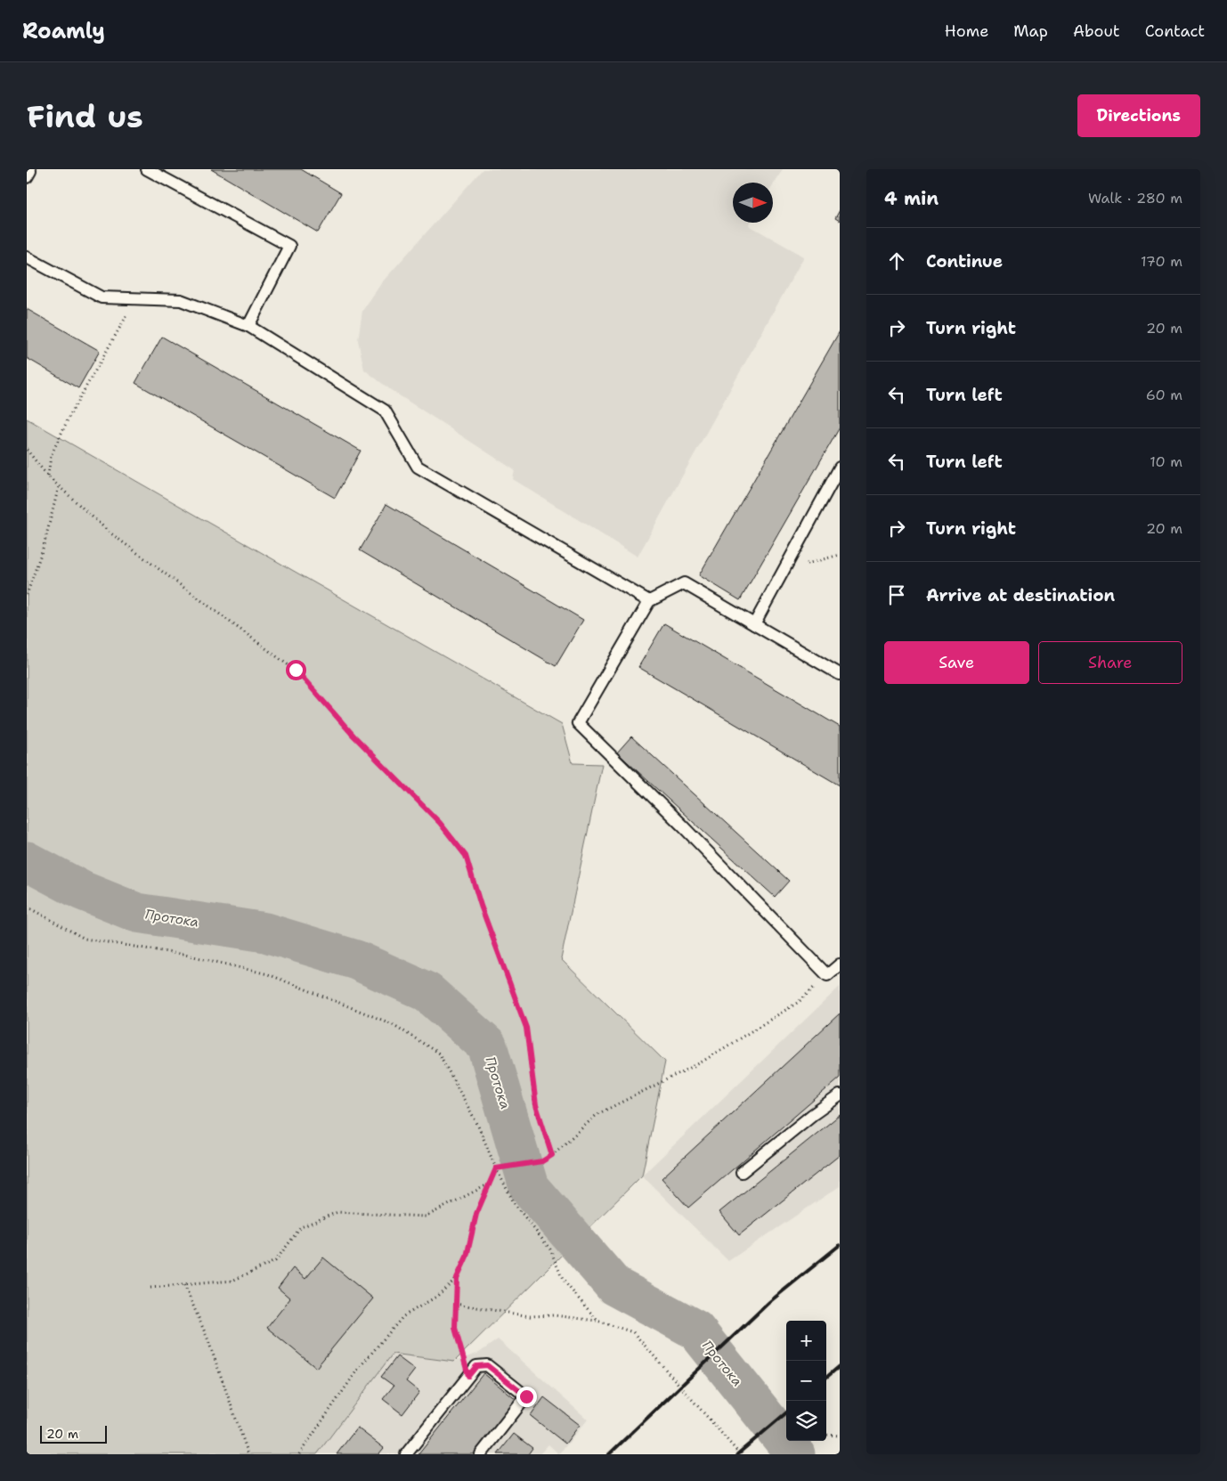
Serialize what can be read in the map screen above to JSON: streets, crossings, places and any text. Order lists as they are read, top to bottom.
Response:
{
  "water": ["Протока"],
  "scale_bar": "20 m",
  "north": "right",
  "page": {
    "header": "Roamly",
    "nav": [
      "Home",
      "Map",
      "About",
      "Contact"
    ],
    "buttons": [
      "Directions",
      ["Save", "Share"]
    ],
    "title": "Find us",
    "heading": ["4 min", "Walk · 280 m"],
    "list": [
      ["Continue", "170 m"],
      ["Turn right", "20 m"],
      ["Turn left", "60 m"],
      ["Turn left", "10 m"],
      ["Turn right", "20 m"],
      "Arrive at destination"
    ],
    "map_buttons": ["+", "−"],
    "scale": "20 m"
  }
}
